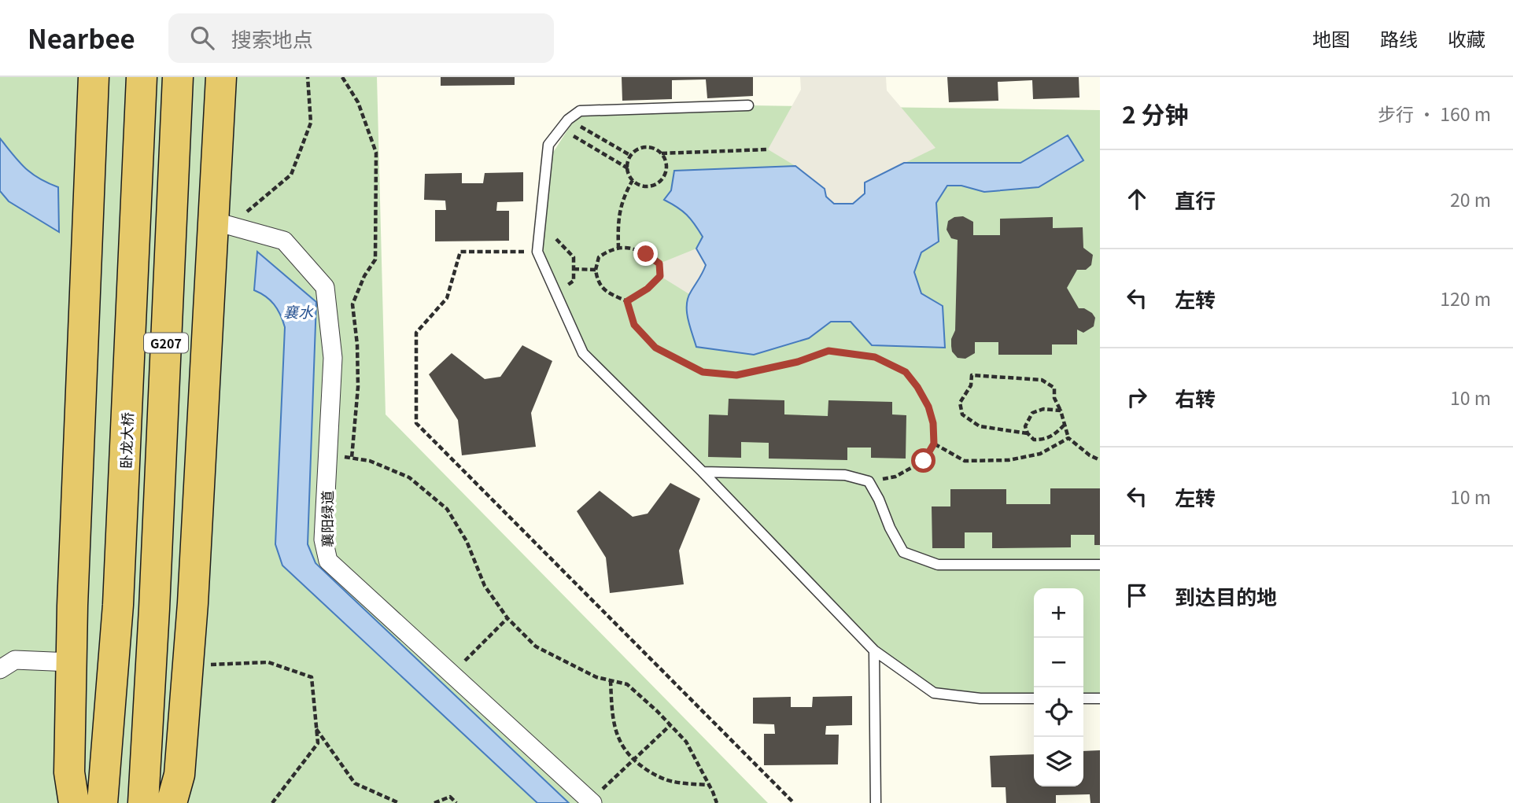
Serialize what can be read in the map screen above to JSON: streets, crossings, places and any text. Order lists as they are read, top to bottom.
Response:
{
  "streets": {
    "highway": ["G207", "卧龙大桥"],
    "street": ["襄阳绿道"]
  },
  "water": ["襄水"],
  "page": {
    "header": "Nearbee",
    "search": "搜索地点",
    "nav": ["地图", "路线", "收藏"],
    "heading": ["2 分钟", "步行 · 160 m"],
    "list": [
      ["直行", "20 m"],
      ["左转", "120 m"],
      ["右转", "10 m"],
      ["左转", "10 m"],
      "到达目的地"
    ],
    "map_buttons": ["+", "−"]
  }
}
